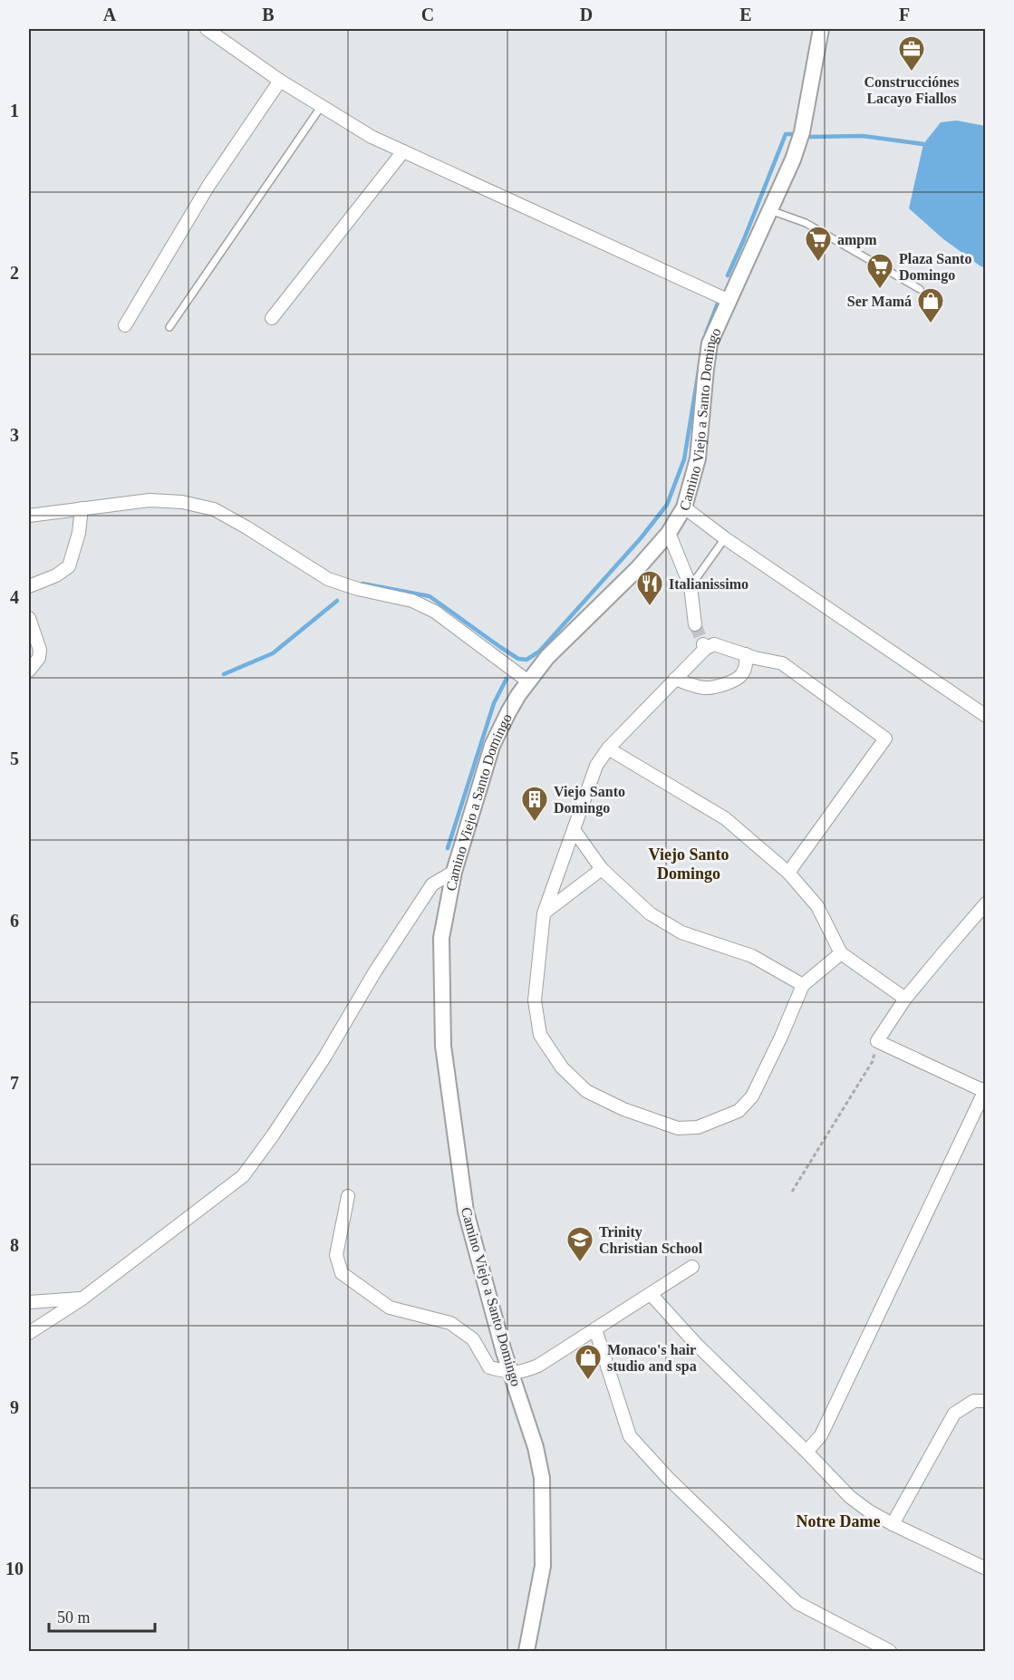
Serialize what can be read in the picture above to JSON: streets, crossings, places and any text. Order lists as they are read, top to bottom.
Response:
{
  "streets": {
    "street": ["Camino Viejo a Santo Domingo"]
  },
  "districts": ["Viejo Santo Domingo", "Notre Dame"],
  "places": {
    "office": ["Construcciónes Lacayo Fiallos"],
    "supermarket": ["ampm", "Plaza Santo Domingo"],
    "shop": ["Ser Mamá", "Monaco's hair studio and spa"],
    "restaurant": ["Italianissimo"],
    "building": ["Viejo Santo Domingo"],
    "school or university": ["Trinity Christian School"]
  },
  "scale_bar": "50 m",
  "grid": {
    "columns": [
      "A",
      "B",
      "C",
      "D",
      "E",
      "F"
    ],
    "rows": [
      "1",
      "2",
      "3",
      "4",
      "5",
      "6",
      "7",
      "8",
      "9",
      "10"
    ]
  }
}
